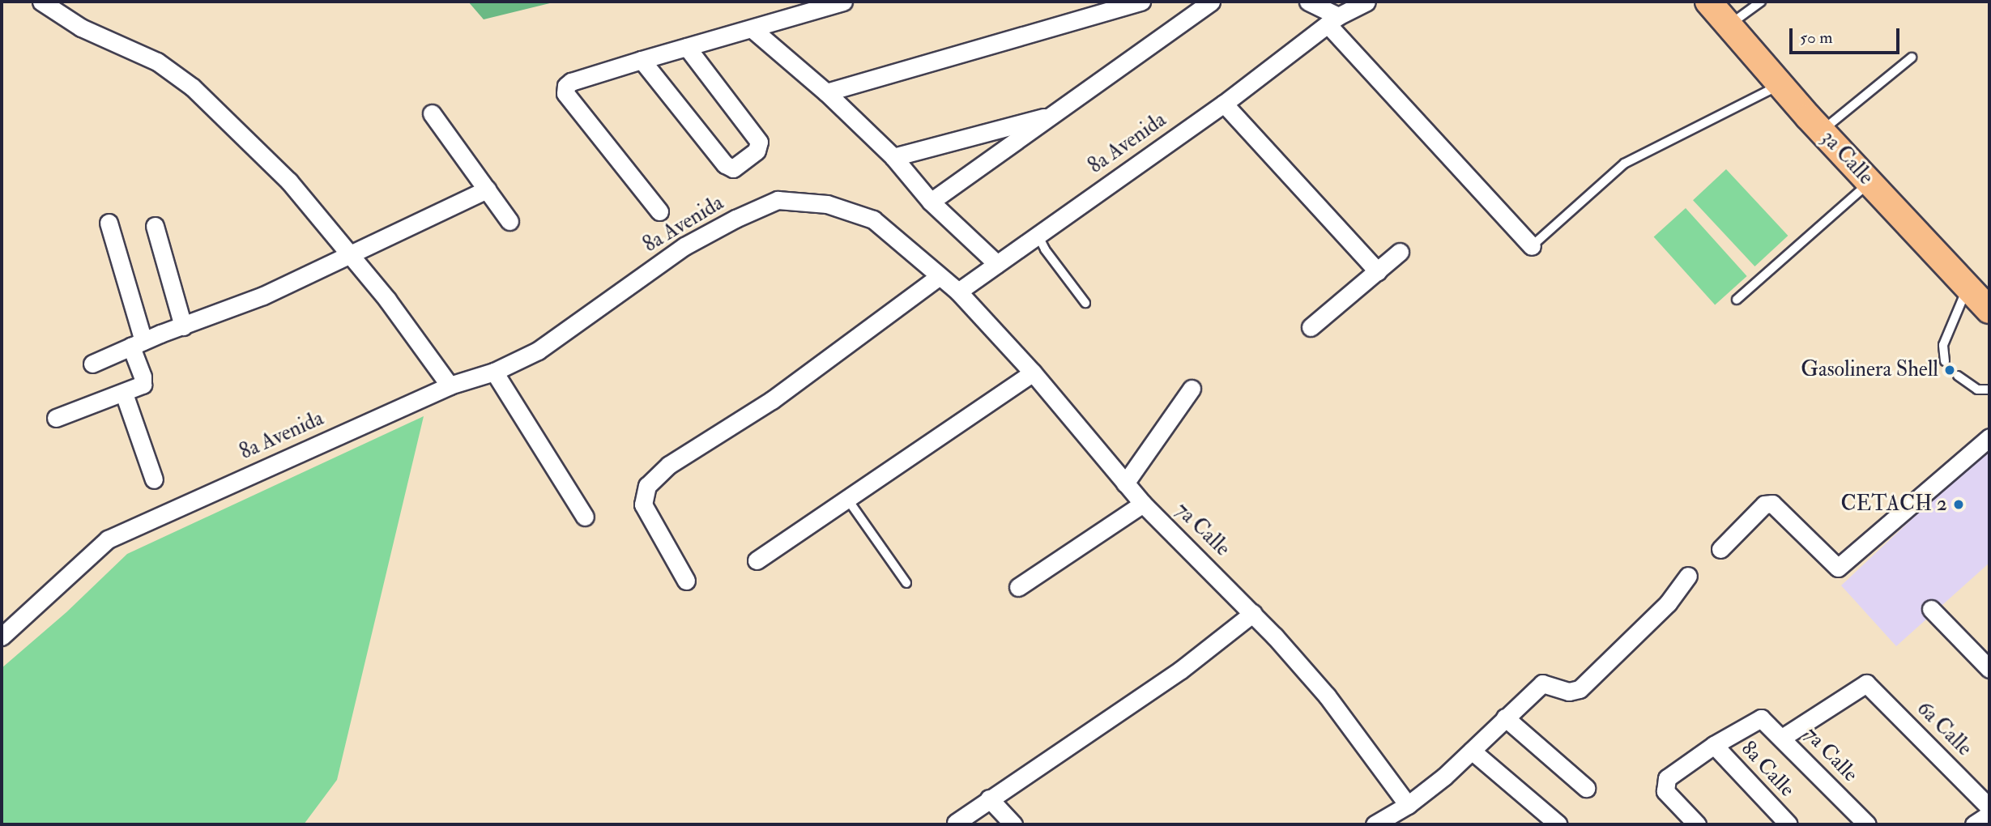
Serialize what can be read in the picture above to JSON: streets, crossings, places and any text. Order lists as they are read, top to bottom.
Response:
{
  "streets": {
    "main road": ["3a Calle"],
    "street": [
      "8a Avenida",
      "7a Calle",
      "6a Calle",
      "8a Calle"
    ]
  },
  "crossings": [
    ["8a Avenida", "7a Calle"],
    ["7a Calle", "6a Calle"],
    ["7a Calle", "8a Calle"]
  ],
  "places": ["Gasolinera Shell", "CETACH 2"],
  "scale_bar": "50 m"
}
